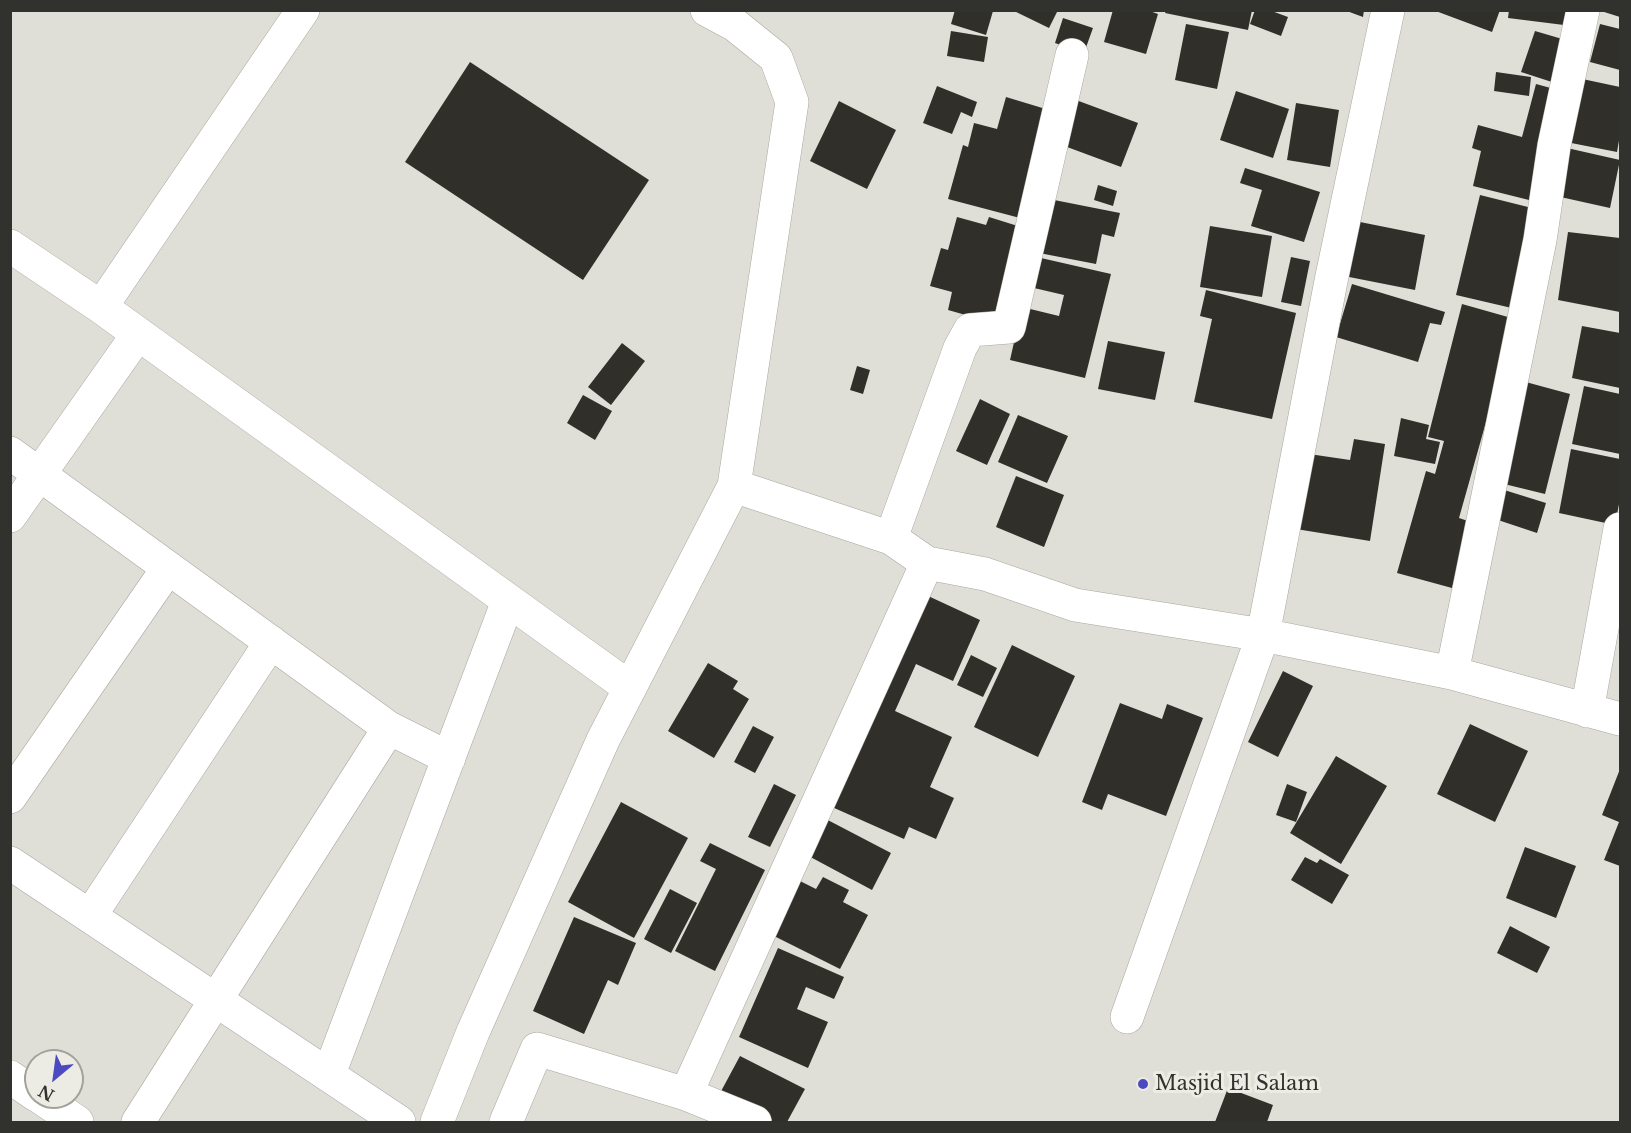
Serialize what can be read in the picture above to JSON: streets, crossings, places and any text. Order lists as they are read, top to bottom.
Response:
{
  "places": ["Masjid El Salam"],
  "north": "bottom left"
}
